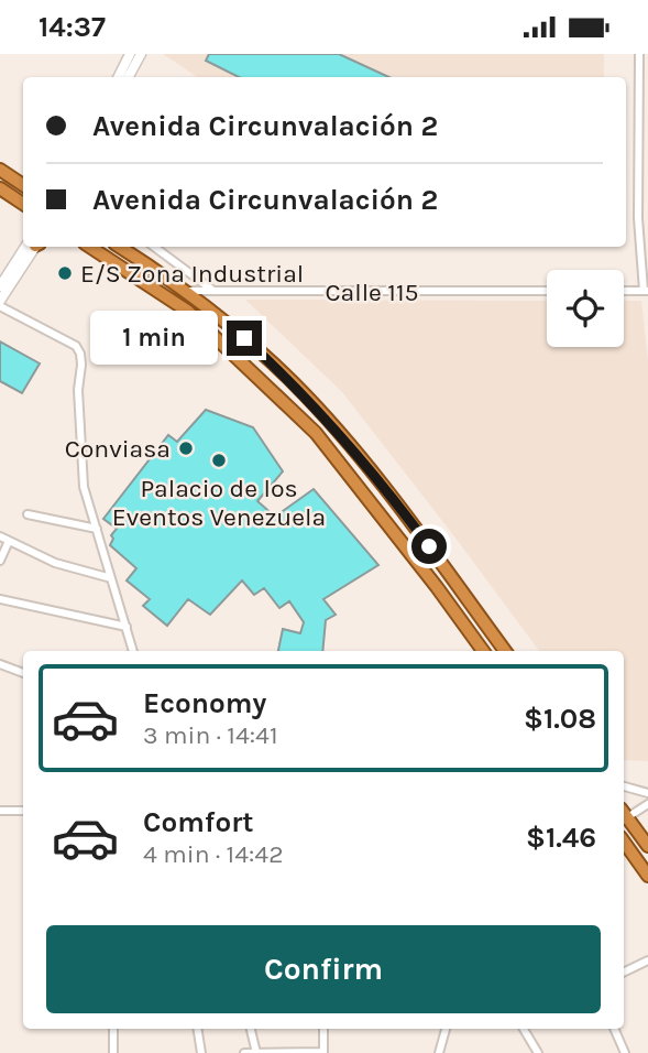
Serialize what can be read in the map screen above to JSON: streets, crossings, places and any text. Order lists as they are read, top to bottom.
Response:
{
  "streets": {
    "street": ["Calle 115"]
  },
  "places": ["E/S Zona Industrial", "Conviasa", "Palacio de los Eventos Venezuela"],
  "page": {
    "status": "14:37",
    "banner": ["Avenida Circunvalación 2", "Avenida Circunvalación 2"],
    "bubble": "1 min",
    "list": [
      {
        "name": "Economy",
        "note": "3 min · 14:41",
        "value": "$1.08"
      },
      {
        "name": "Comfort",
        "note": "4 min · 14:42",
        "value": "$1.46"
      }
    ],
    "buttons": "Confirm"
  }
}
